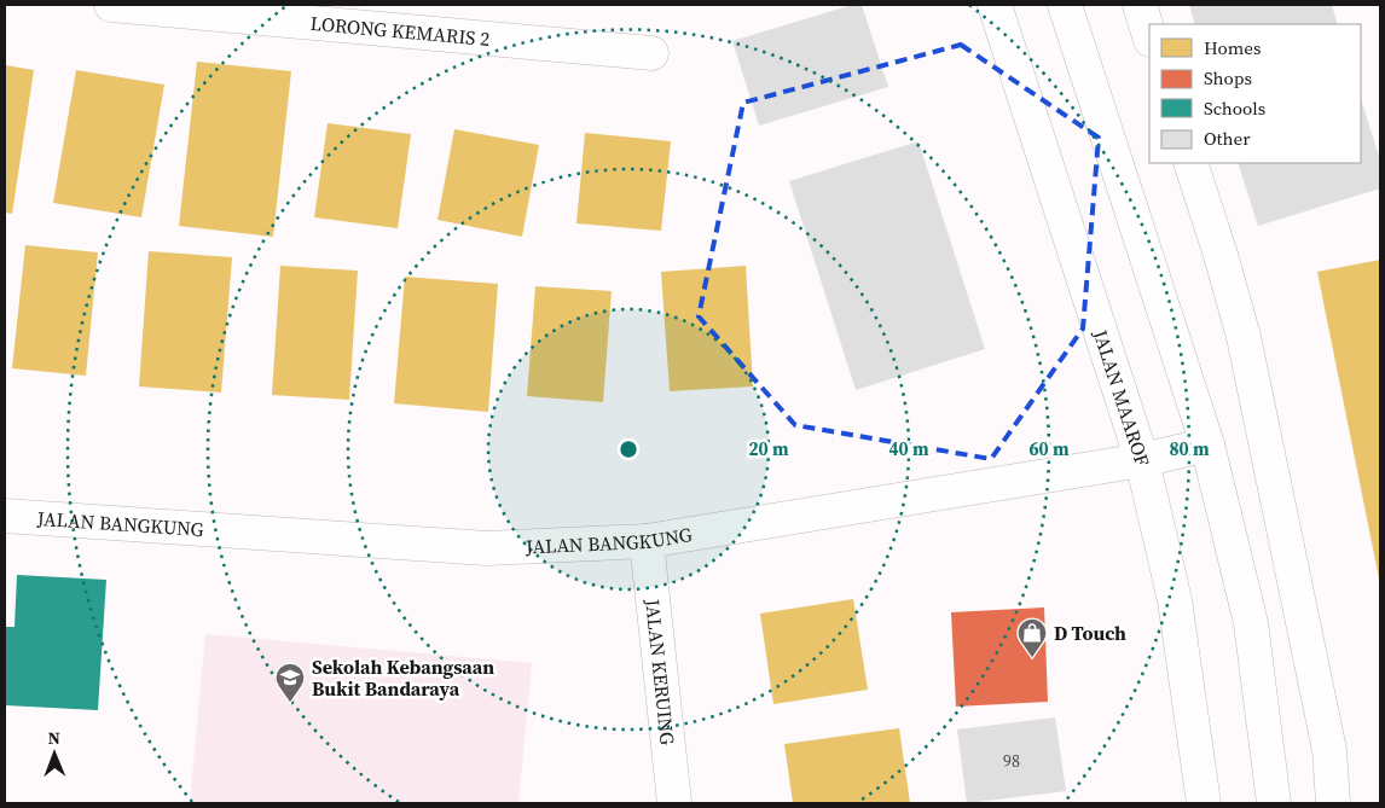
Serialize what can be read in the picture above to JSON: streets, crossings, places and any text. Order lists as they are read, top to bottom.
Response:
{
  "streets": {
    "street": [
      "LORONG KEMARIS 2",
      "JALAN MAAROF",
      "JALAN BANGKUNG",
      "JALAN KERUING"
    ]
  },
  "crossings": [
    ["JALAN MAAROF", "JALAN BANGKUNG"],
    ["JALAN BANGKUNG", "JALAN KERUING"]
  ],
  "places": {
    "shop": ["D Touch"],
    "school or university": ["Sekolah Kebangsaan Bukit Bandaraya"]
  },
  "house_numbers": ["98"],
  "legend": [
    "Homes",
    "Shops",
    "Schools",
    "Other"
  ],
  "north": "top",
  "rings": [
    "20 m",
    "40 m",
    "60 m",
    "80 m"
  ]
}
